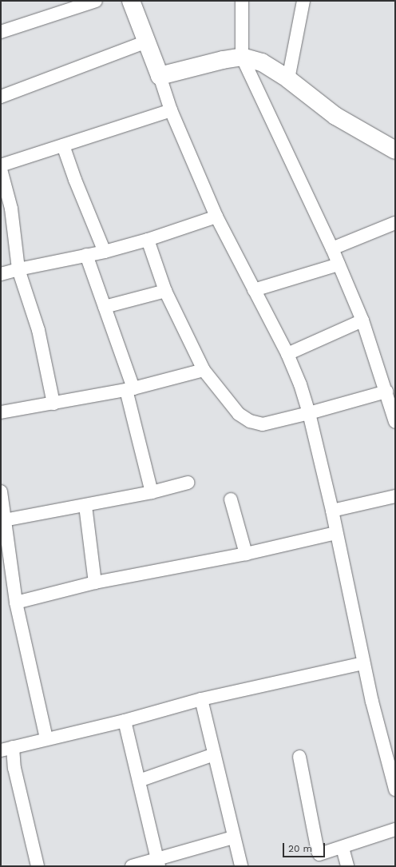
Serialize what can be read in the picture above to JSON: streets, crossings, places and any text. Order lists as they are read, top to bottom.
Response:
{
  "scale_bar": "20 m"
}
